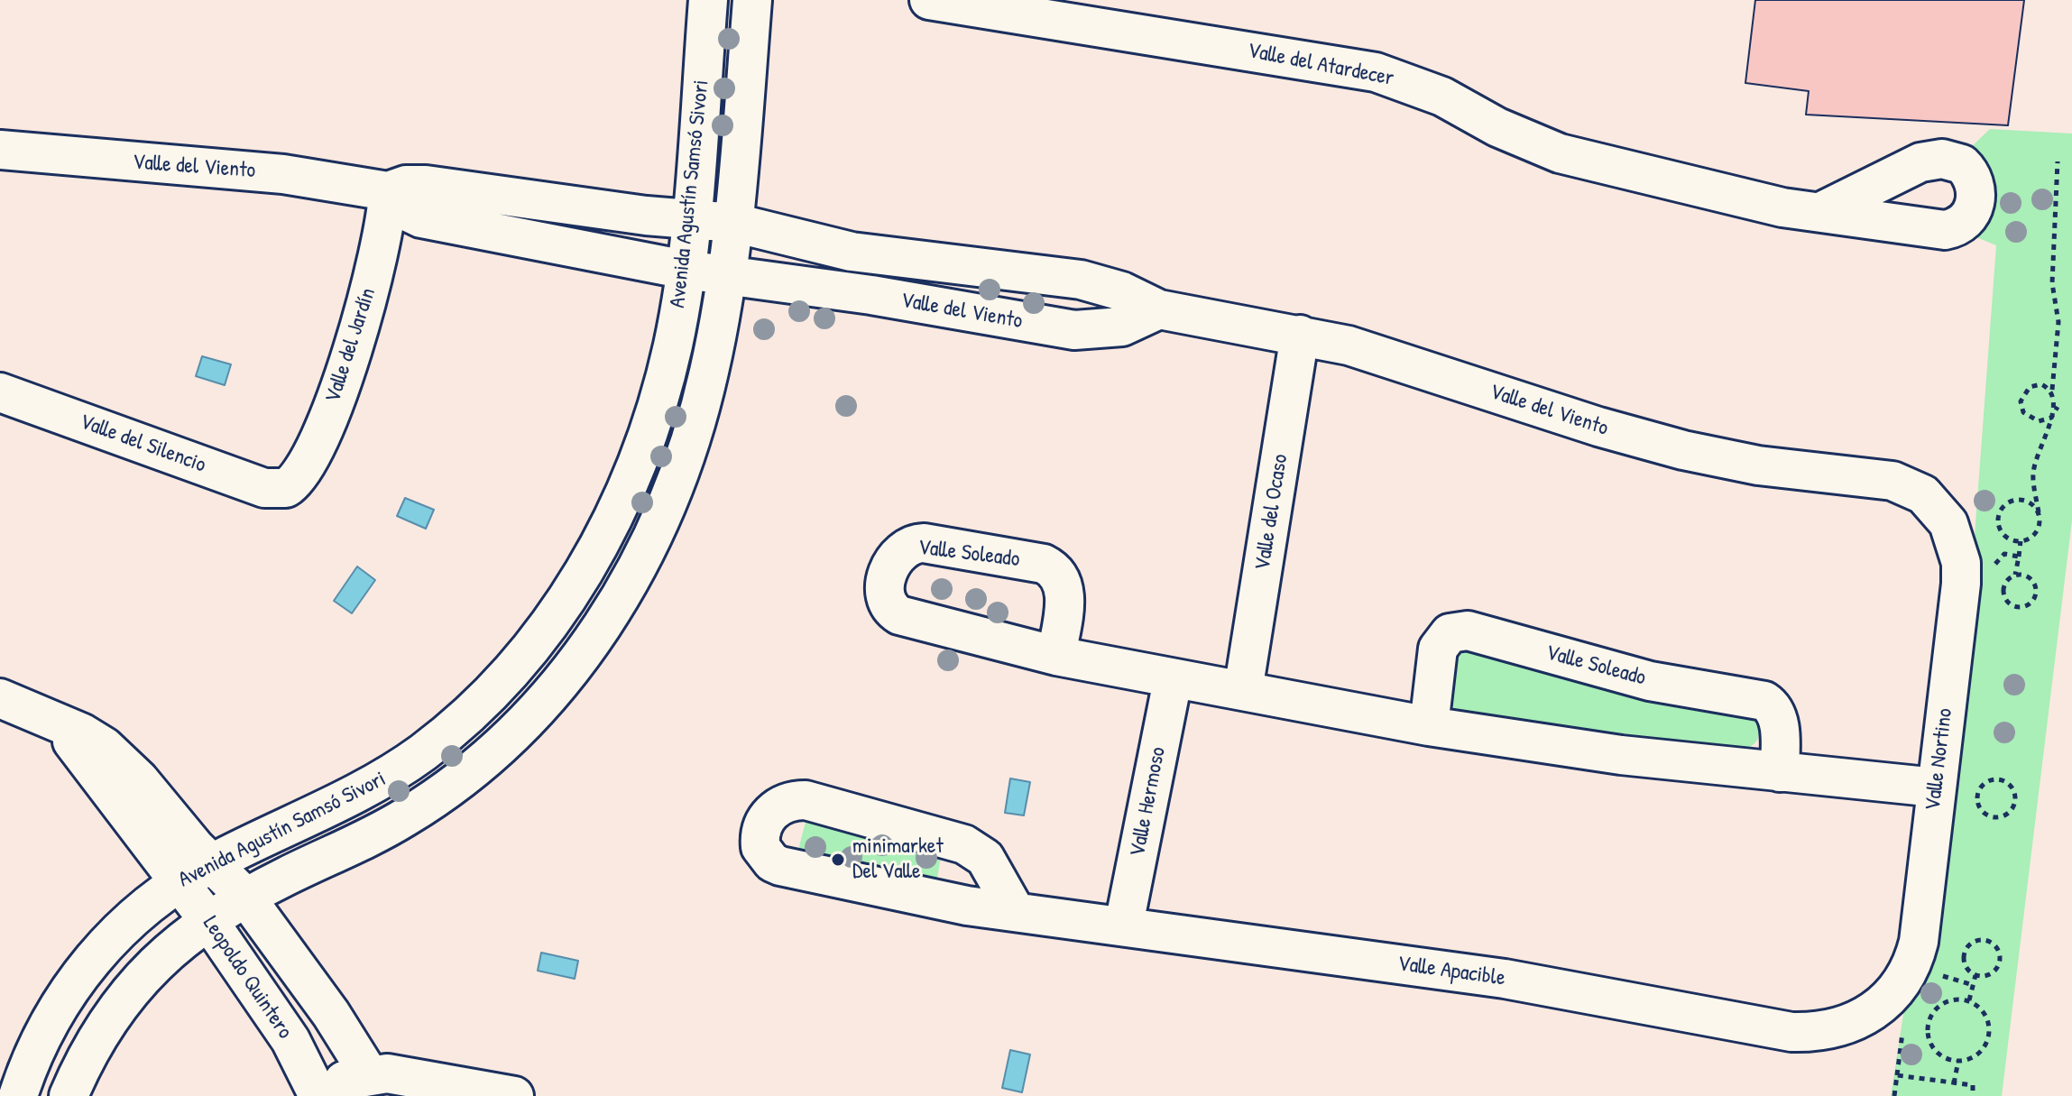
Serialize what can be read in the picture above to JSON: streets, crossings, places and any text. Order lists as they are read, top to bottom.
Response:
{
  "streets": {
    "street": [
      "Valle del Atardecer",
      "Valle del Viento",
      "Avenida Agustín Samsó Sivori",
      "Valle del Jardín",
      "Valle del Silencio",
      "Valle del Ocaso",
      "Valle Soleado",
      "Valle Nortino",
      "Valle Hermoso",
      "Valle Apacible",
      "Leopoldo Quintero"
    ]
  },
  "crossings": [
    ["Valle del Viento", "Avenida Agustín Samsó Sivori"],
    ["Valle del Viento", "Valle del Jardín"],
    ["Valle del Viento", "Valle del Ocaso"],
    ["Valle del Viento", "Valle Nortino"],
    ["Avenida Agustín Samsó Sivori", "Leopoldo Quintero"],
    ["Valle del Jardín", "Valle del Silencio"],
    ["Valle del Ocaso", "Valle Soleado"],
    ["Valle Soleado", "Valle Nortino"],
    ["Valle Soleado", "Valle Hermoso"],
    ["Valle Nortino", "Valle Apacible"],
    ["Valle Hermoso", "Valle Apacible"]
  ],
  "places": ["minimarket Del Valle"]
}
